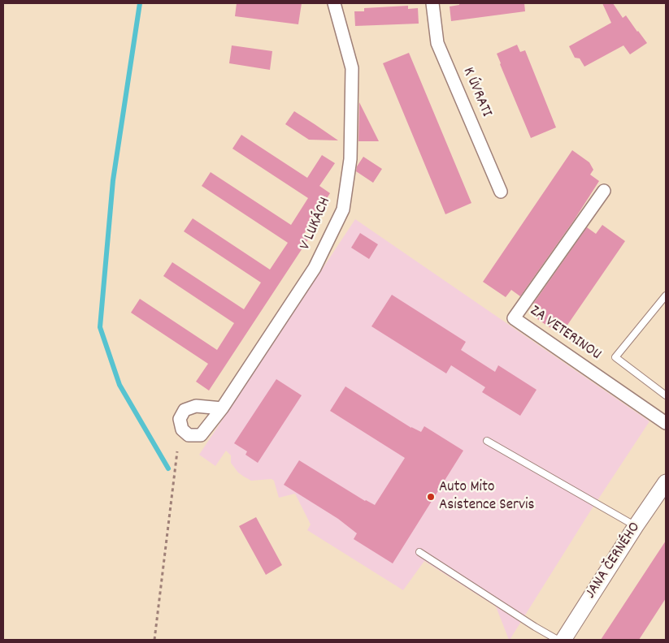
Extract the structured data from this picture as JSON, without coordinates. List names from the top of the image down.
{
  "streets": {
    "street": [
      "K ÚVRATI",
      "V LUKÁCH",
      "ZA VETERINOU",
      "JANA ČERNÉHO"
    ]
  },
  "places": ["Auto Mito Asistence Servis"]
}
